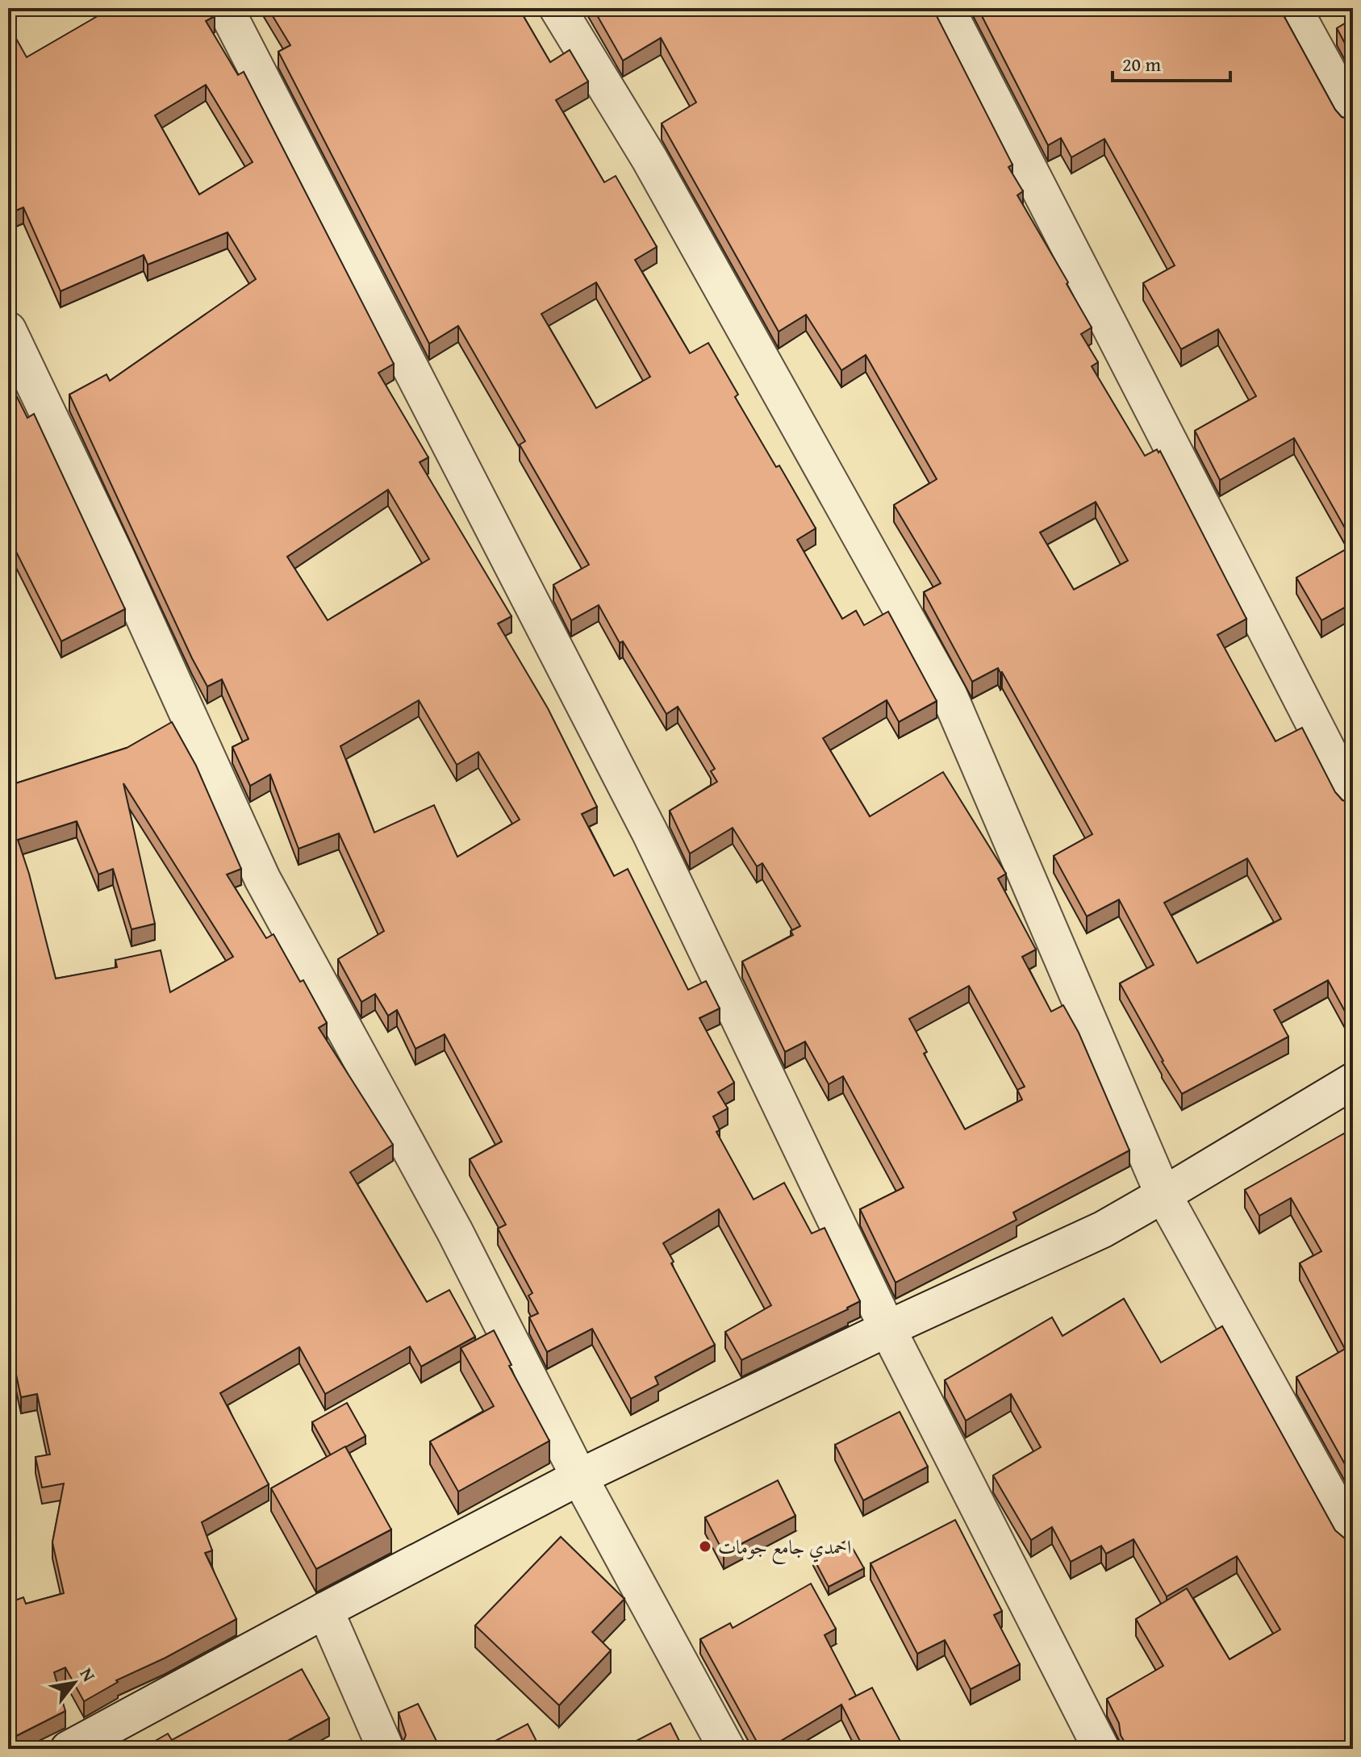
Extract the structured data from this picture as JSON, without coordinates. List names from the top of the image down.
{
  "places": ["احمدي جامع جومات"],
  "scale_bar": "20 m",
  "north": "top right"
}
